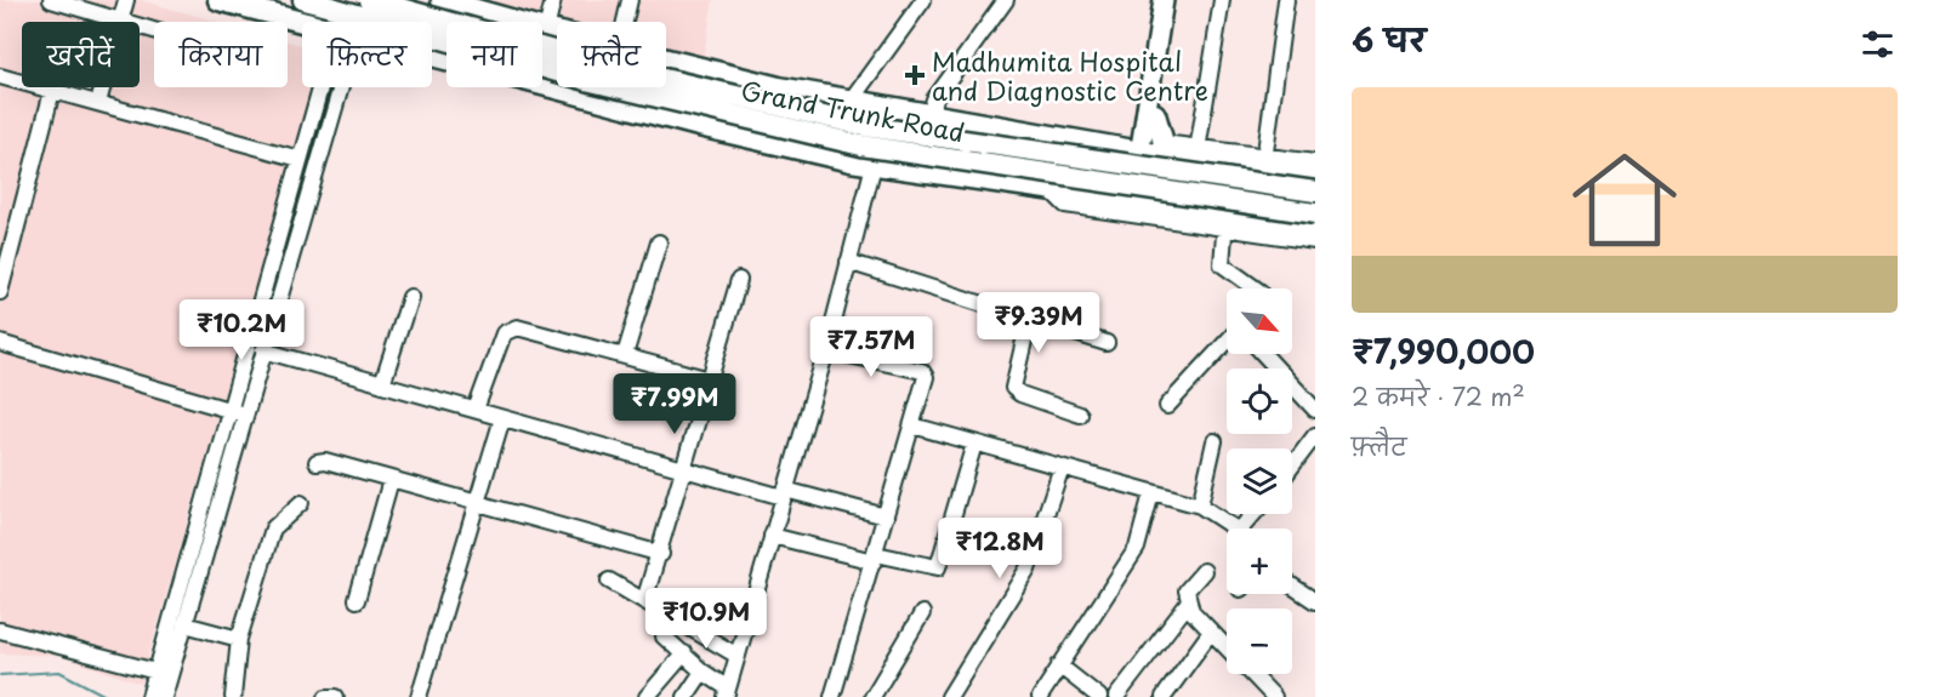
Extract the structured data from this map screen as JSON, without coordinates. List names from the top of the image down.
{
  "streets": {
    "highway": ["Grand Trunk Road"]
  },
  "places": {
    "health": ["Madhumita Hospital and Diagnostic Centre"]
  },
  "north": "bottom right",
  "page": {
    "heading": "6 घर",
    "chip": [
      "खरीदें",
      "किराया",
      "फ़िल्टर",
      "नया",
      "फ़्लैट"
    ],
    "list": [
      {
        "name": "₹7,990,000",
        "note": "2 कमरे · 72 m² · फ़्लैट"
      }
    ],
    "map_buttons": ["+", "−"],
    "price": [
      "₹9.39M",
      "₹10.2M",
      "₹7.57M",
      "₹7.99M",
      "₹12.8M",
      "₹10.9M"
    ]
  }
}
